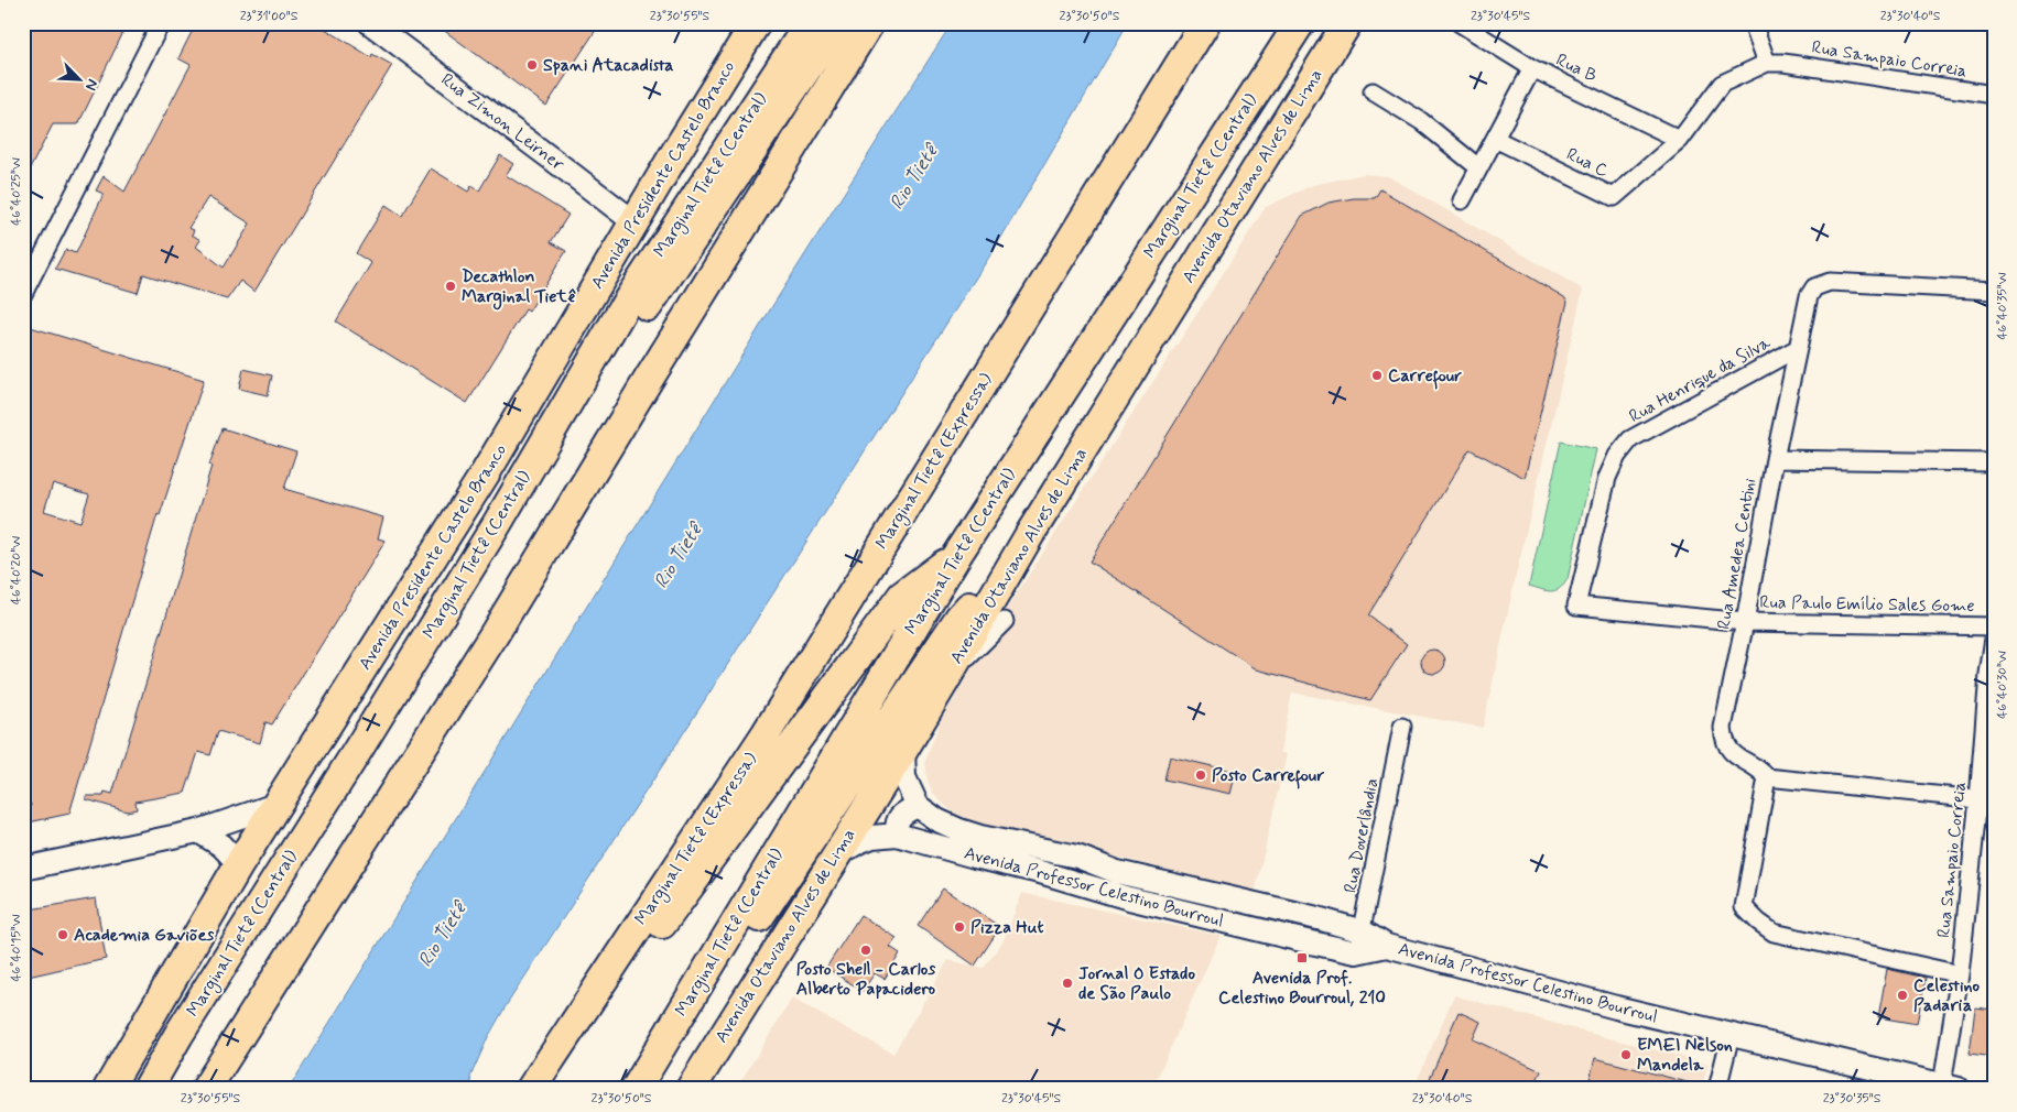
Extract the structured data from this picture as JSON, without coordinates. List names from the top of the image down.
{
  "streets": {
    "highway": [
      "Avenida Presidente Castelo Branco",
      "Marginal Tietê (Central)",
      "Avenida Otaviano Alves de Lima",
      "Marginal Tietê (Expressa)"
    ],
    "main road": ["Rua Zimon Leirner", "Avenida Professor Celestino Bourroul"],
    "street": [
      "Rua Sampaio Correia",
      "Rua B",
      "Rua C",
      "Rua Henrique da Silva",
      "Rua Amedea Centini",
      "Rua Paulo Emílio Sales Gome",
      "Rua Doverlândia"
    ]
  },
  "crossings": [
    ["Rua Sampaio Correia", "Rua B"],
    ["Rua Sampaio Correia", "Rua C"],
    ["Rua Sampaio Correia", "Avenida Professor Celestino Bourroul"],
    ["Rua B", "Rua C"],
    ["Rua Zimon Leirner", "Avenida Presidente Castelo Branco"],
    ["Avenida Otaviano Alves de Lima", "Avenida Professor Celestino Bourroul"],
    ["Rua Henrique da Silva", "Rua Amedea Centini"],
    ["Rua Henrique da Silva", "Rua Paulo Emílio Sales Gome"],
    ["Rua Amedea Centini", "Rua Paulo Emílio Sales Gome"],
    ["Rua Doverlândia", "Avenida Professor Celestino Bourroul"]
  ],
  "water": ["Rio Tietê"],
  "places": {
    "other": [
      "Spani Atacadista",
      "Decathlon Marginal Tietê",
      "Carrefour",
      "Posto Carrefour",
      "Pizza Hut",
      "Academia Gaviões",
      "Posto Shell - Carlos Alberto Papacidero",
      "Jornal O Estado de São Paulo",
      "Celestino Padaria",
      "EMEI Nelson Mandela"
    ],
    "transit": ["Avenida Prof. Celestino Bourroul, 210"]
  },
  "north": "bottom right",
  "coordinates": [
    "23°31'00\"S",
    "23°30'55\"S",
    "23°30'50\"S",
    "23°30'45\"S",
    "23°30'40\"S",
    "46°40'25\"W",
    "46°40'35\"W",
    "46°40'20\"W",
    "46°40'30\"W",
    "46°40'15\"W",
    "23°30'35\"S"
  ]
}
